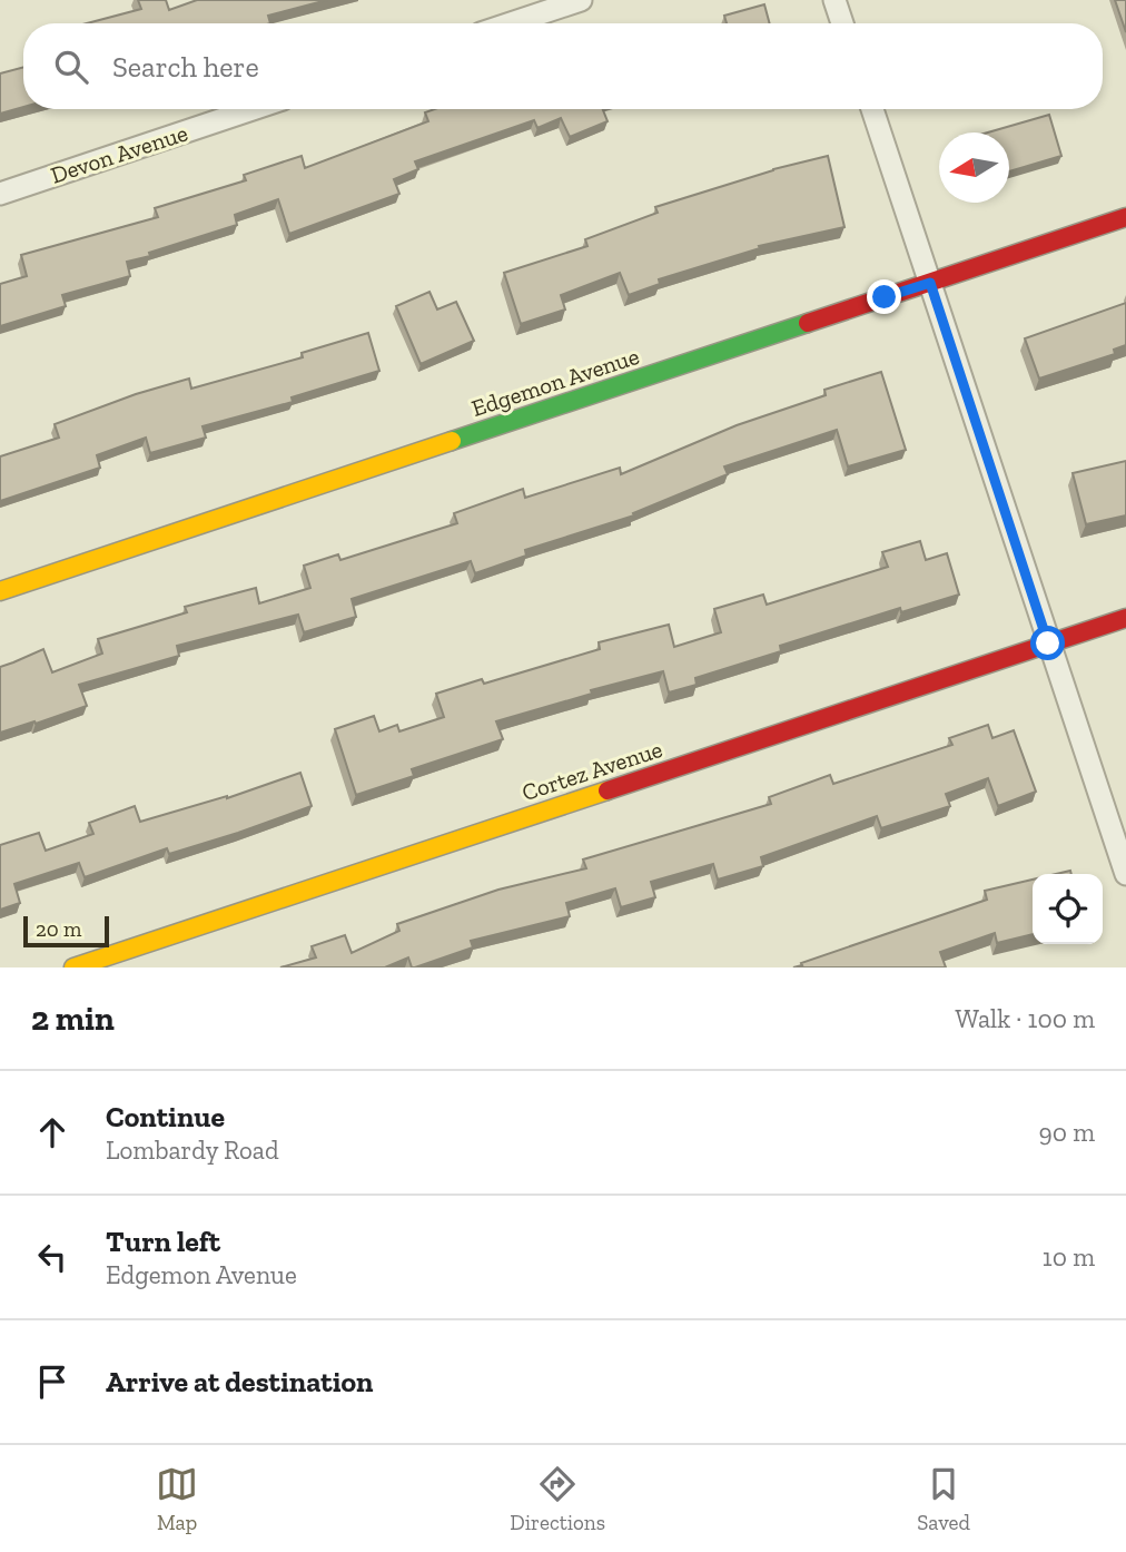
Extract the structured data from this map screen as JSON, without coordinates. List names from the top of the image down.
{
  "streets": {
    "street": ["Devon Avenue", "Edgemon Avenue", "Cortez Avenue"]
  },
  "scale_bar": "20 m",
  "north": "left",
  "page": {
    "search": "Search here",
    "scale": "20 m",
    "heading": ["2 min", "Walk · 100 m"],
    "list": [
      ["Continue", "Lombardy Road", "90 m"],
      ["Turn left", "Edgemon Avenue", "10 m"],
      "Arrive at destination"
    ],
    "nav": ["Map", "Directions", "Saved"]
  }
}
